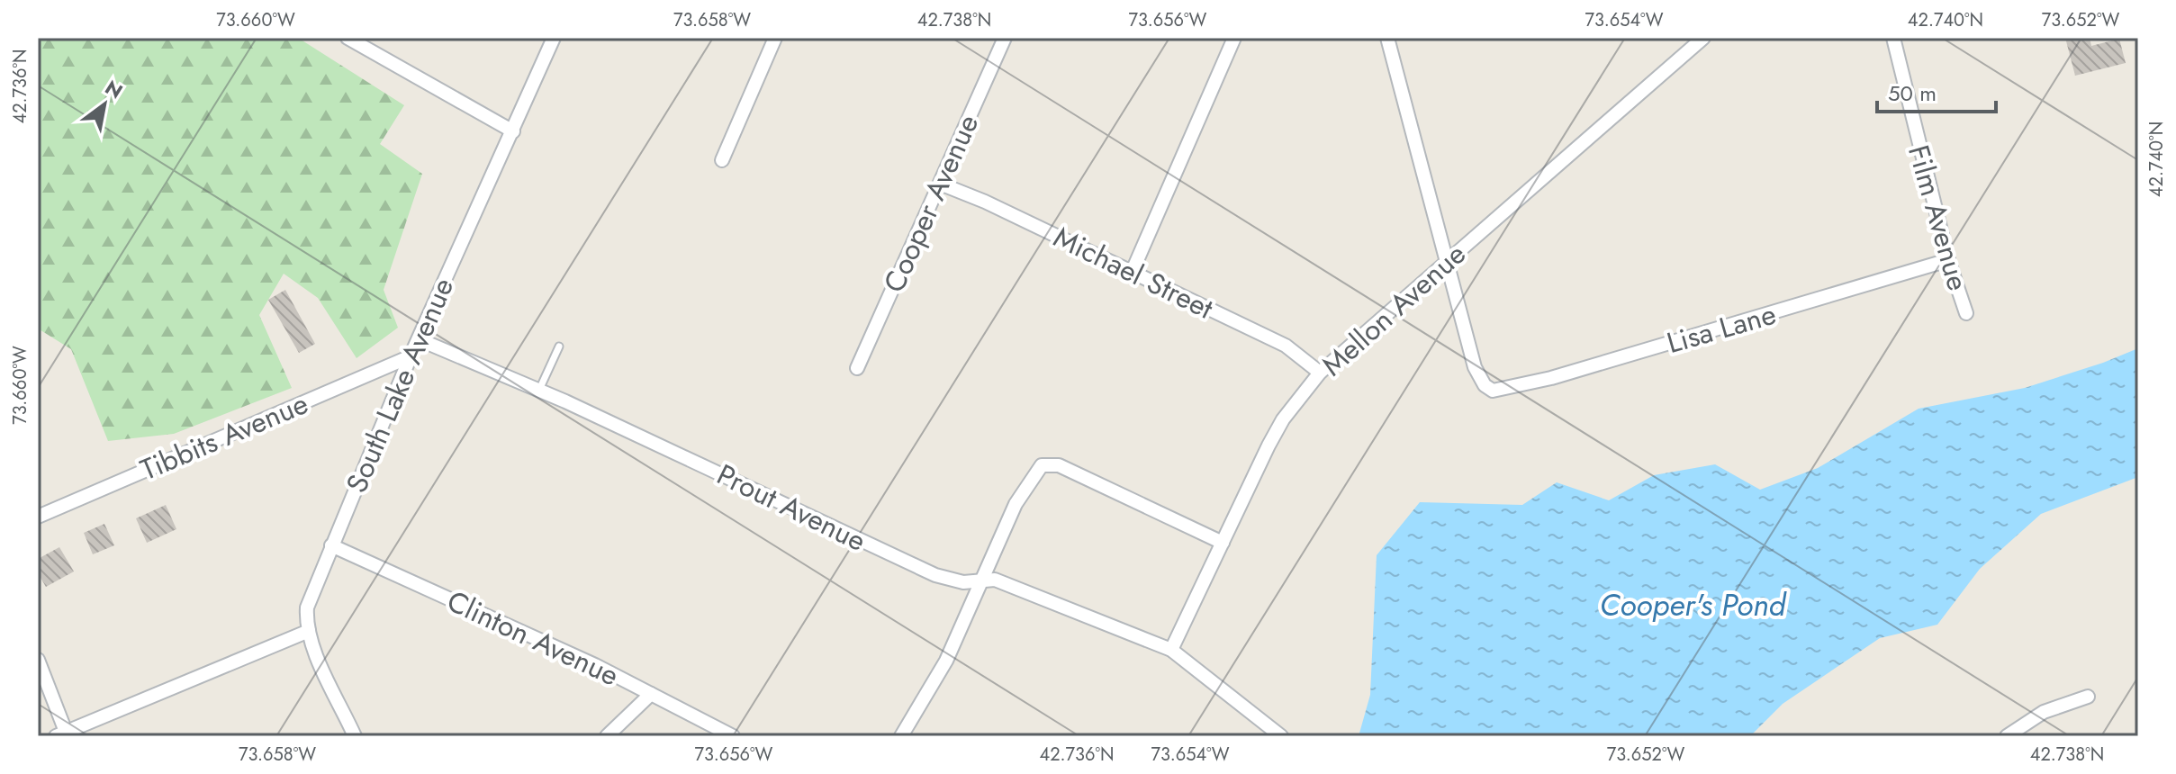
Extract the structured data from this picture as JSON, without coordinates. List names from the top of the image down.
{
  "streets": {
    "street": [
      "Cooper Avenue",
      "Film Avenue",
      "Michael Street",
      "Mellon Avenue",
      "Lisa Lane",
      "South Lake Avenue",
      "Tibbits Avenue",
      "Prout Avenue",
      "Clinton Avenue"
    ]
  },
  "crossings": [
    ["Cooper Avenue", "Michael Street"],
    ["Film Avenue", "Lisa Lane"],
    ["Michael Street", "Mellon Avenue"],
    ["Mellon Avenue", "Lisa Lane"],
    ["Mellon Avenue", "Prout Avenue"],
    ["South Lake Avenue", "Tibbits Avenue"],
    ["South Lake Avenue", "Prout Avenue"],
    ["South Lake Avenue", "Clinton Avenue"]
  ],
  "water": ["Cooper's Pond"],
  "scale_bar": "50 m",
  "north": "top right",
  "coordinates": [
    "73.660°W",
    "73.658°W",
    "42.738°N",
    "73.656°W",
    "73.654°W",
    "42.740°N",
    "73.652°W",
    "42.736°N"
  ]
}
